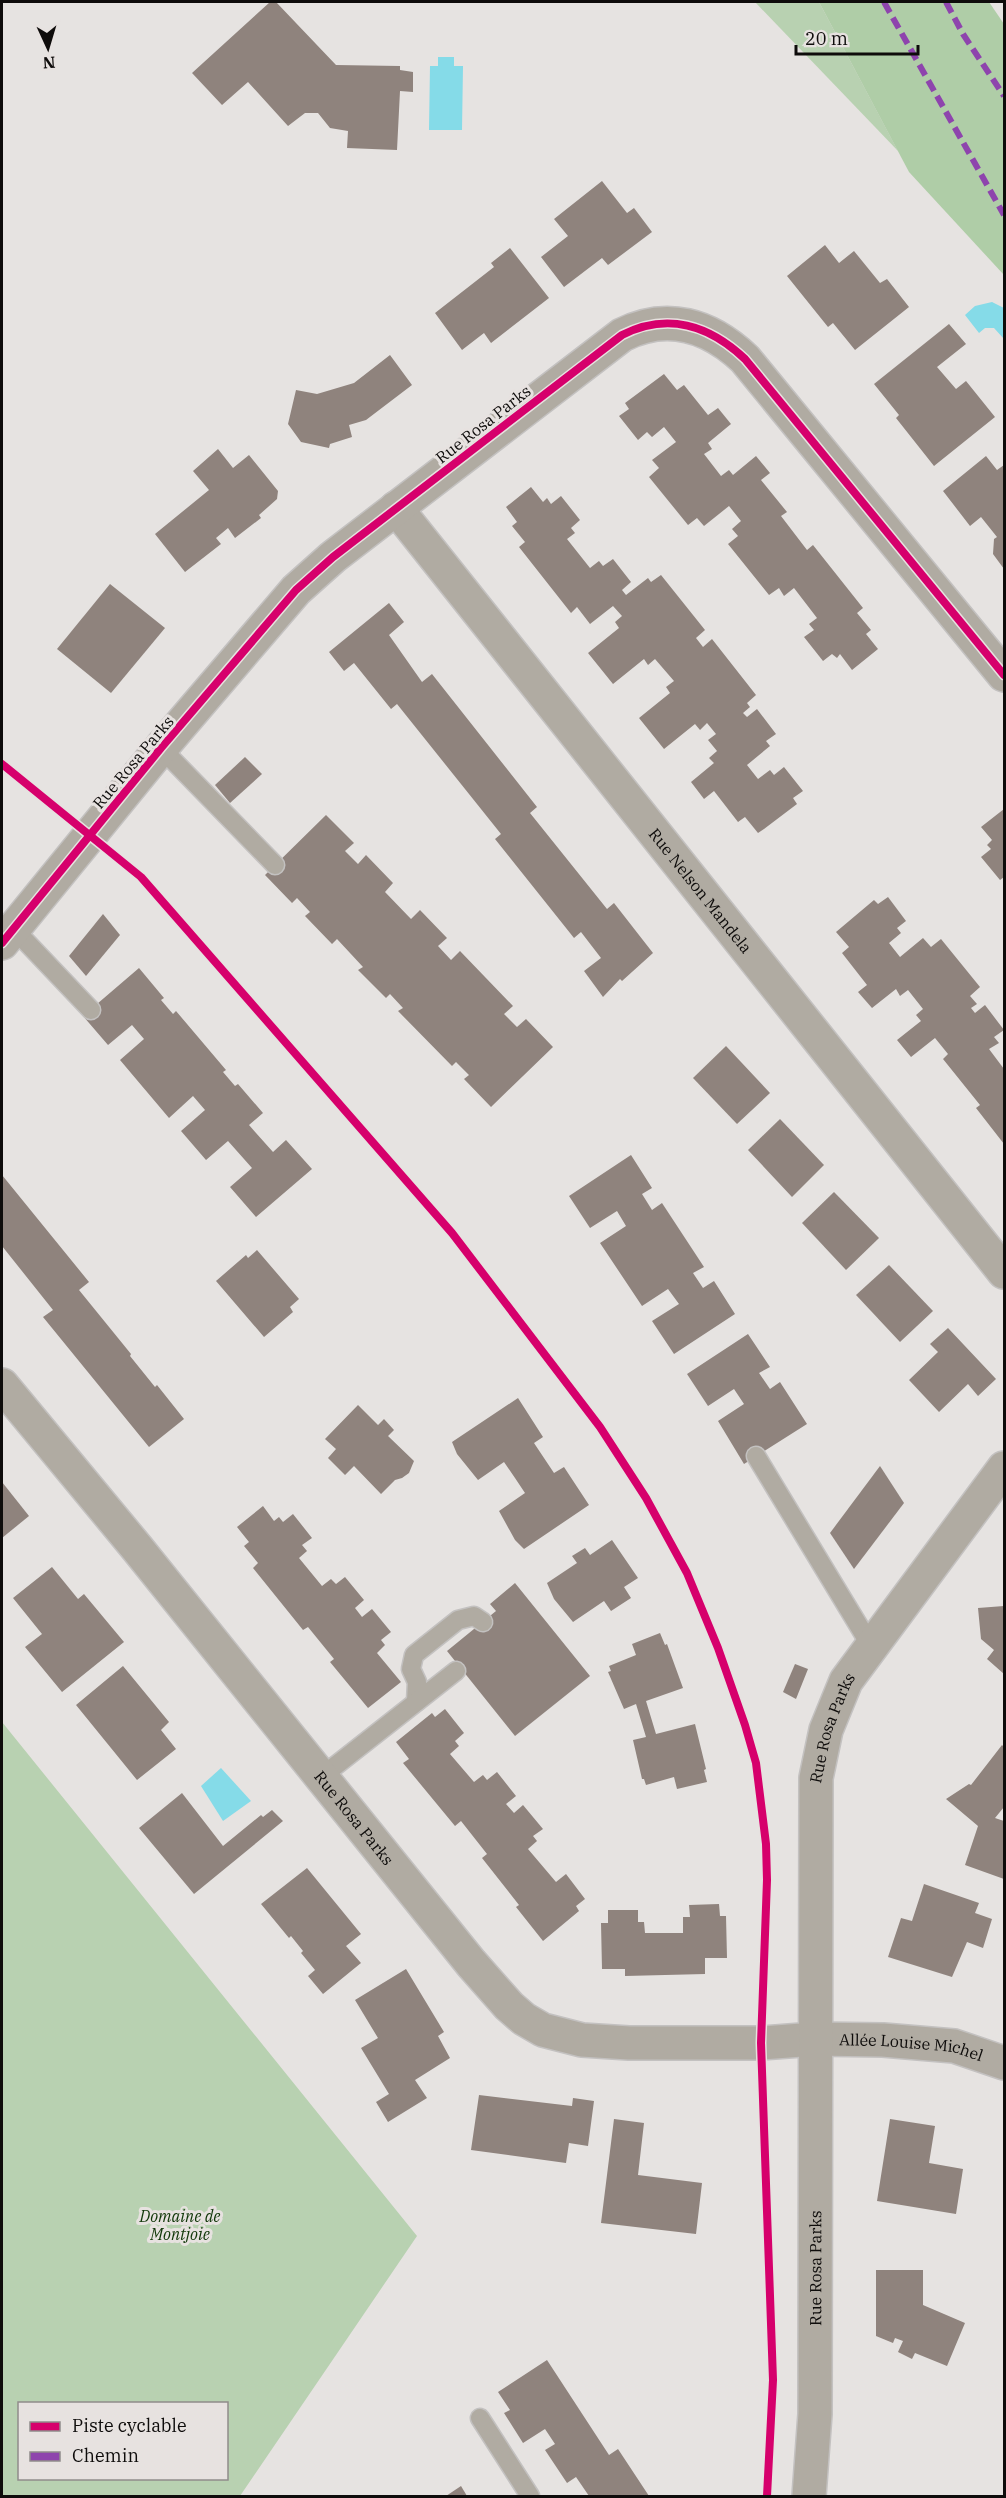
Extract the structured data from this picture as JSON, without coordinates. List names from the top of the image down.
{
  "streets": {
    "street": ["Rue Rosa Parks", "Rue Nelson Mandela", "Allée Louise Michel"]
  },
  "crossings": [
    ["Rue Rosa Parks", "Rue Nelson Mandela"],
    ["Rue Rosa Parks", "Allée Louise Michel"]
  ],
  "parks": ["Domaine de Montjoie"],
  "legend": ["Piste cyclable", "Chemin"],
  "scale_bar": "20 m",
  "north": "bottom"
}
